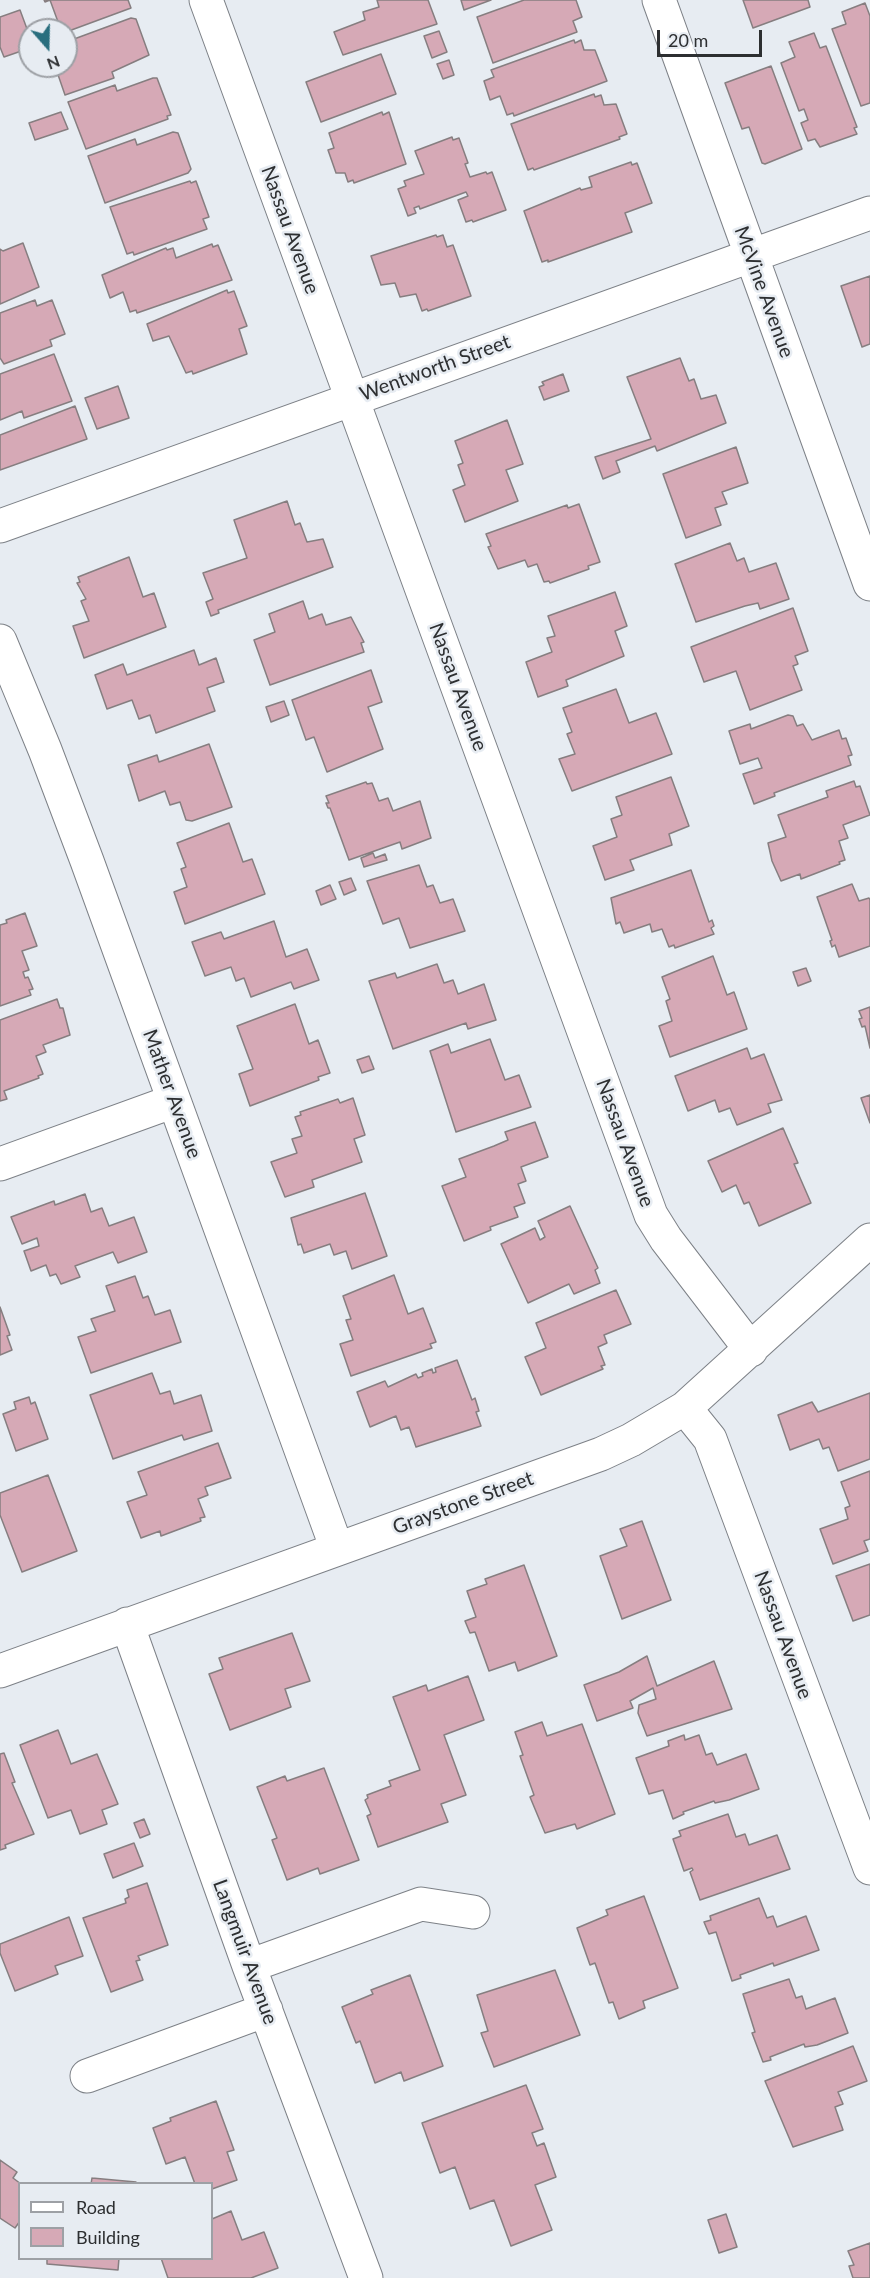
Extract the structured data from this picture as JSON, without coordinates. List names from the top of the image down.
{
  "streets": {
    "street": [
      "Nassau Avenue",
      "McVine Avenue",
      "Wentworth Street",
      "Mather Avenue",
      "Graystone Street",
      "Langmuir Avenue"
    ]
  },
  "crossings": [
    ["Nassau Avenue", "Wentworth Street"],
    ["Nassau Avenue", "Graystone Street"],
    ["McVine Avenue", "Wentworth Street"],
    ["Mather Avenue", "Graystone Street"],
    ["Graystone Street", "Langmuir Avenue"]
  ],
  "legend": ["Road", "Building"],
  "scale_bar": "20 m",
  "north": "bottom"
}
